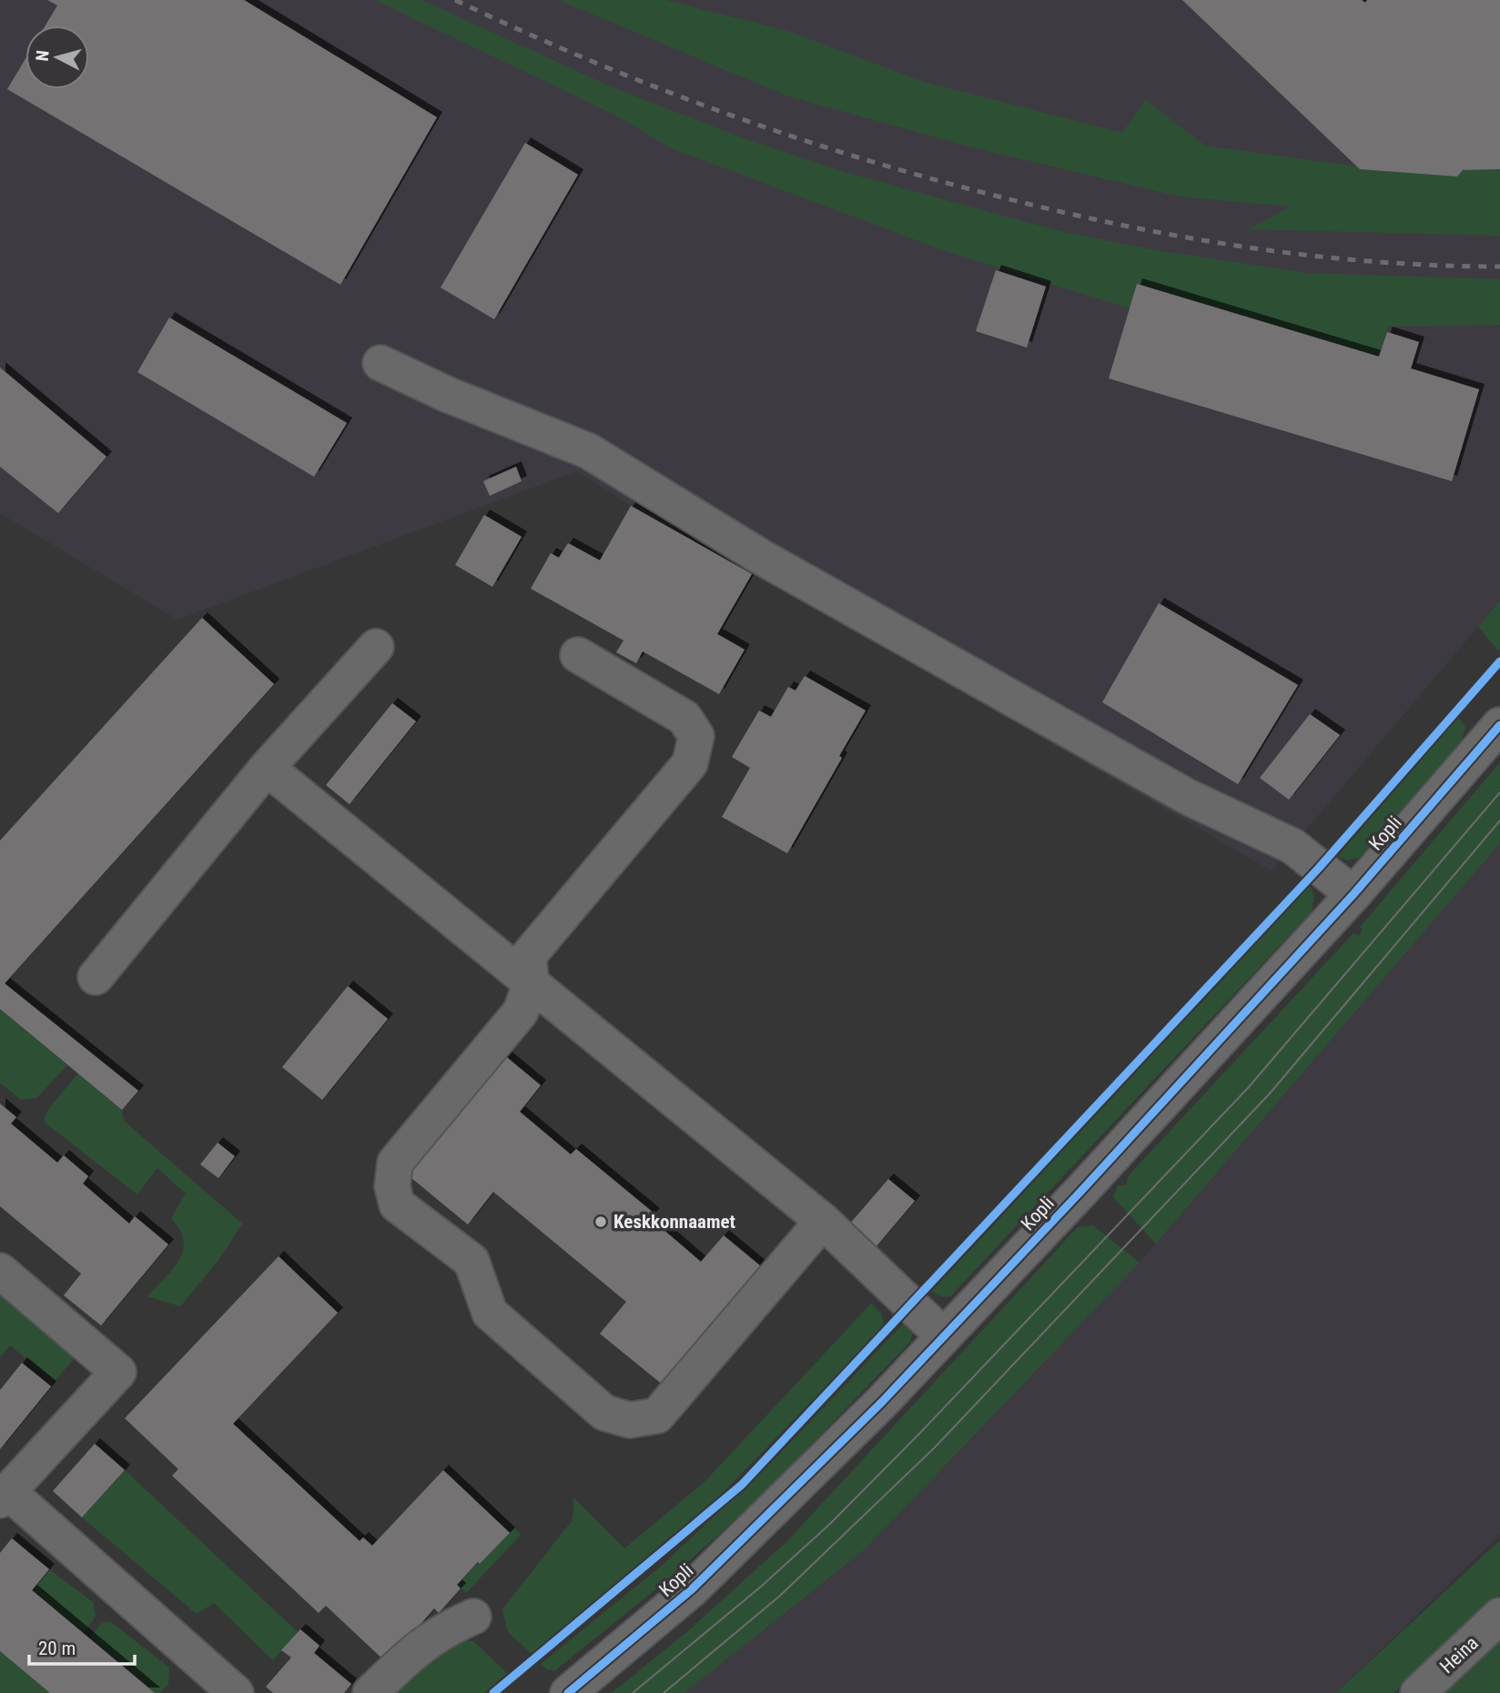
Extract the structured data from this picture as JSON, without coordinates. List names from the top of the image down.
{
  "streets": {
    "street": ["Kopli", "Heina"]
  },
  "places": ["Keskkonnaamet"],
  "scale_bar": "20 m",
  "north": "left"
}
